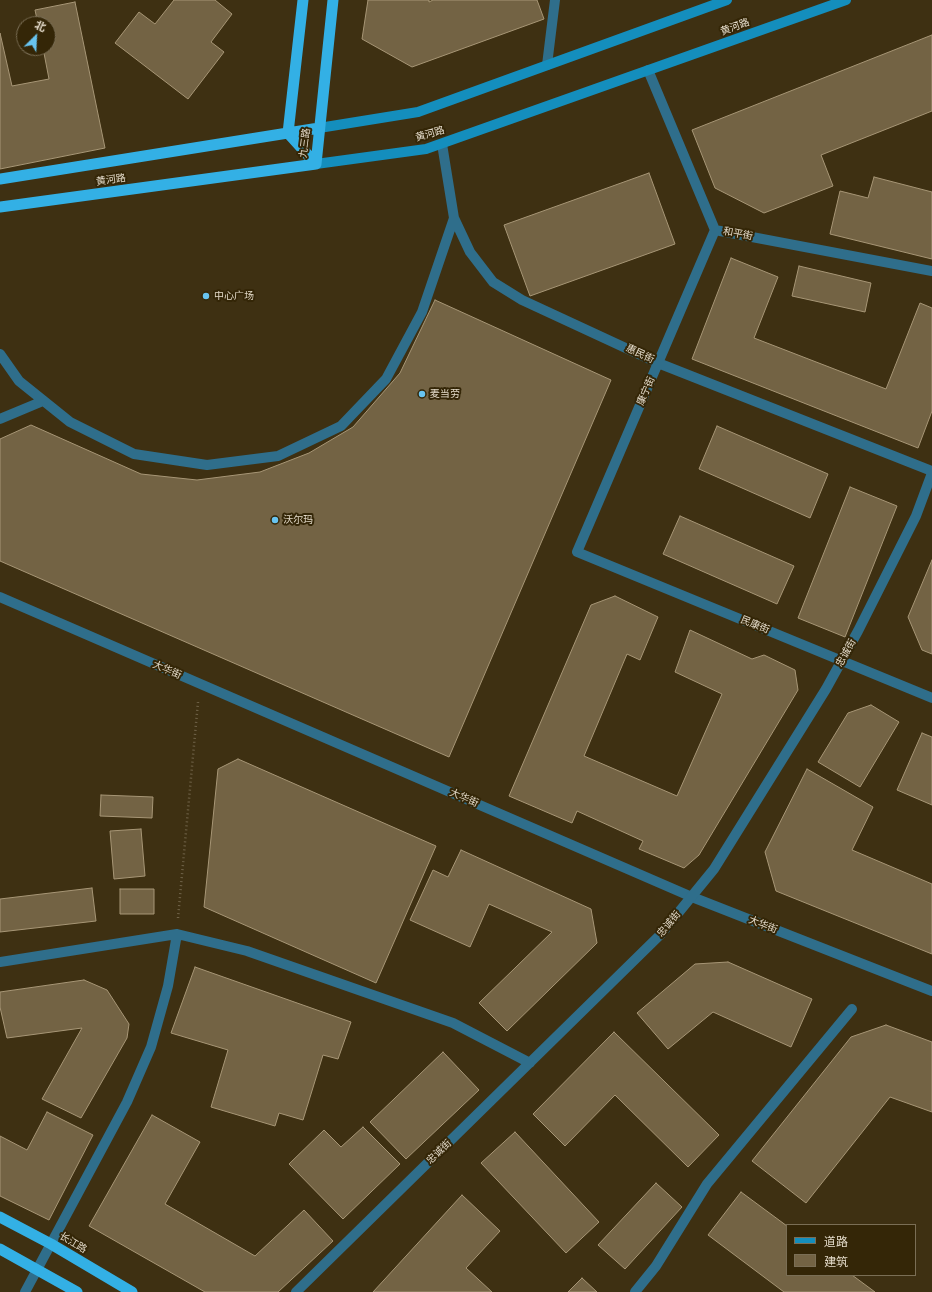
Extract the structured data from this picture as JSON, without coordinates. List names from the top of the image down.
{
  "streets": {
    "highway": ["黄河路", "九三路", "长江路"],
    "street": [
      "和平街",
      "惠民街",
      "康宁街",
      "民康街",
      "忠诚街",
      "大华街"
    ]
  },
  "crossings": [
    ["黄河路", "九三路"],
    ["黄河路", "和平街"],
    ["黄河路", "惠民街"],
    ["和平街", "康宁街"],
    ["惠民街", "康宁街"],
    ["惠民街", "忠诚街"],
    ["康宁街", "民康街"],
    ["民康街", "忠诚街"],
    ["忠诚街", "大华街"]
  ],
  "places": ["中心广场", "麦当劳", "沃尔玛"],
  "legend": ["道路", "建筑"],
  "north": "top right"
}
